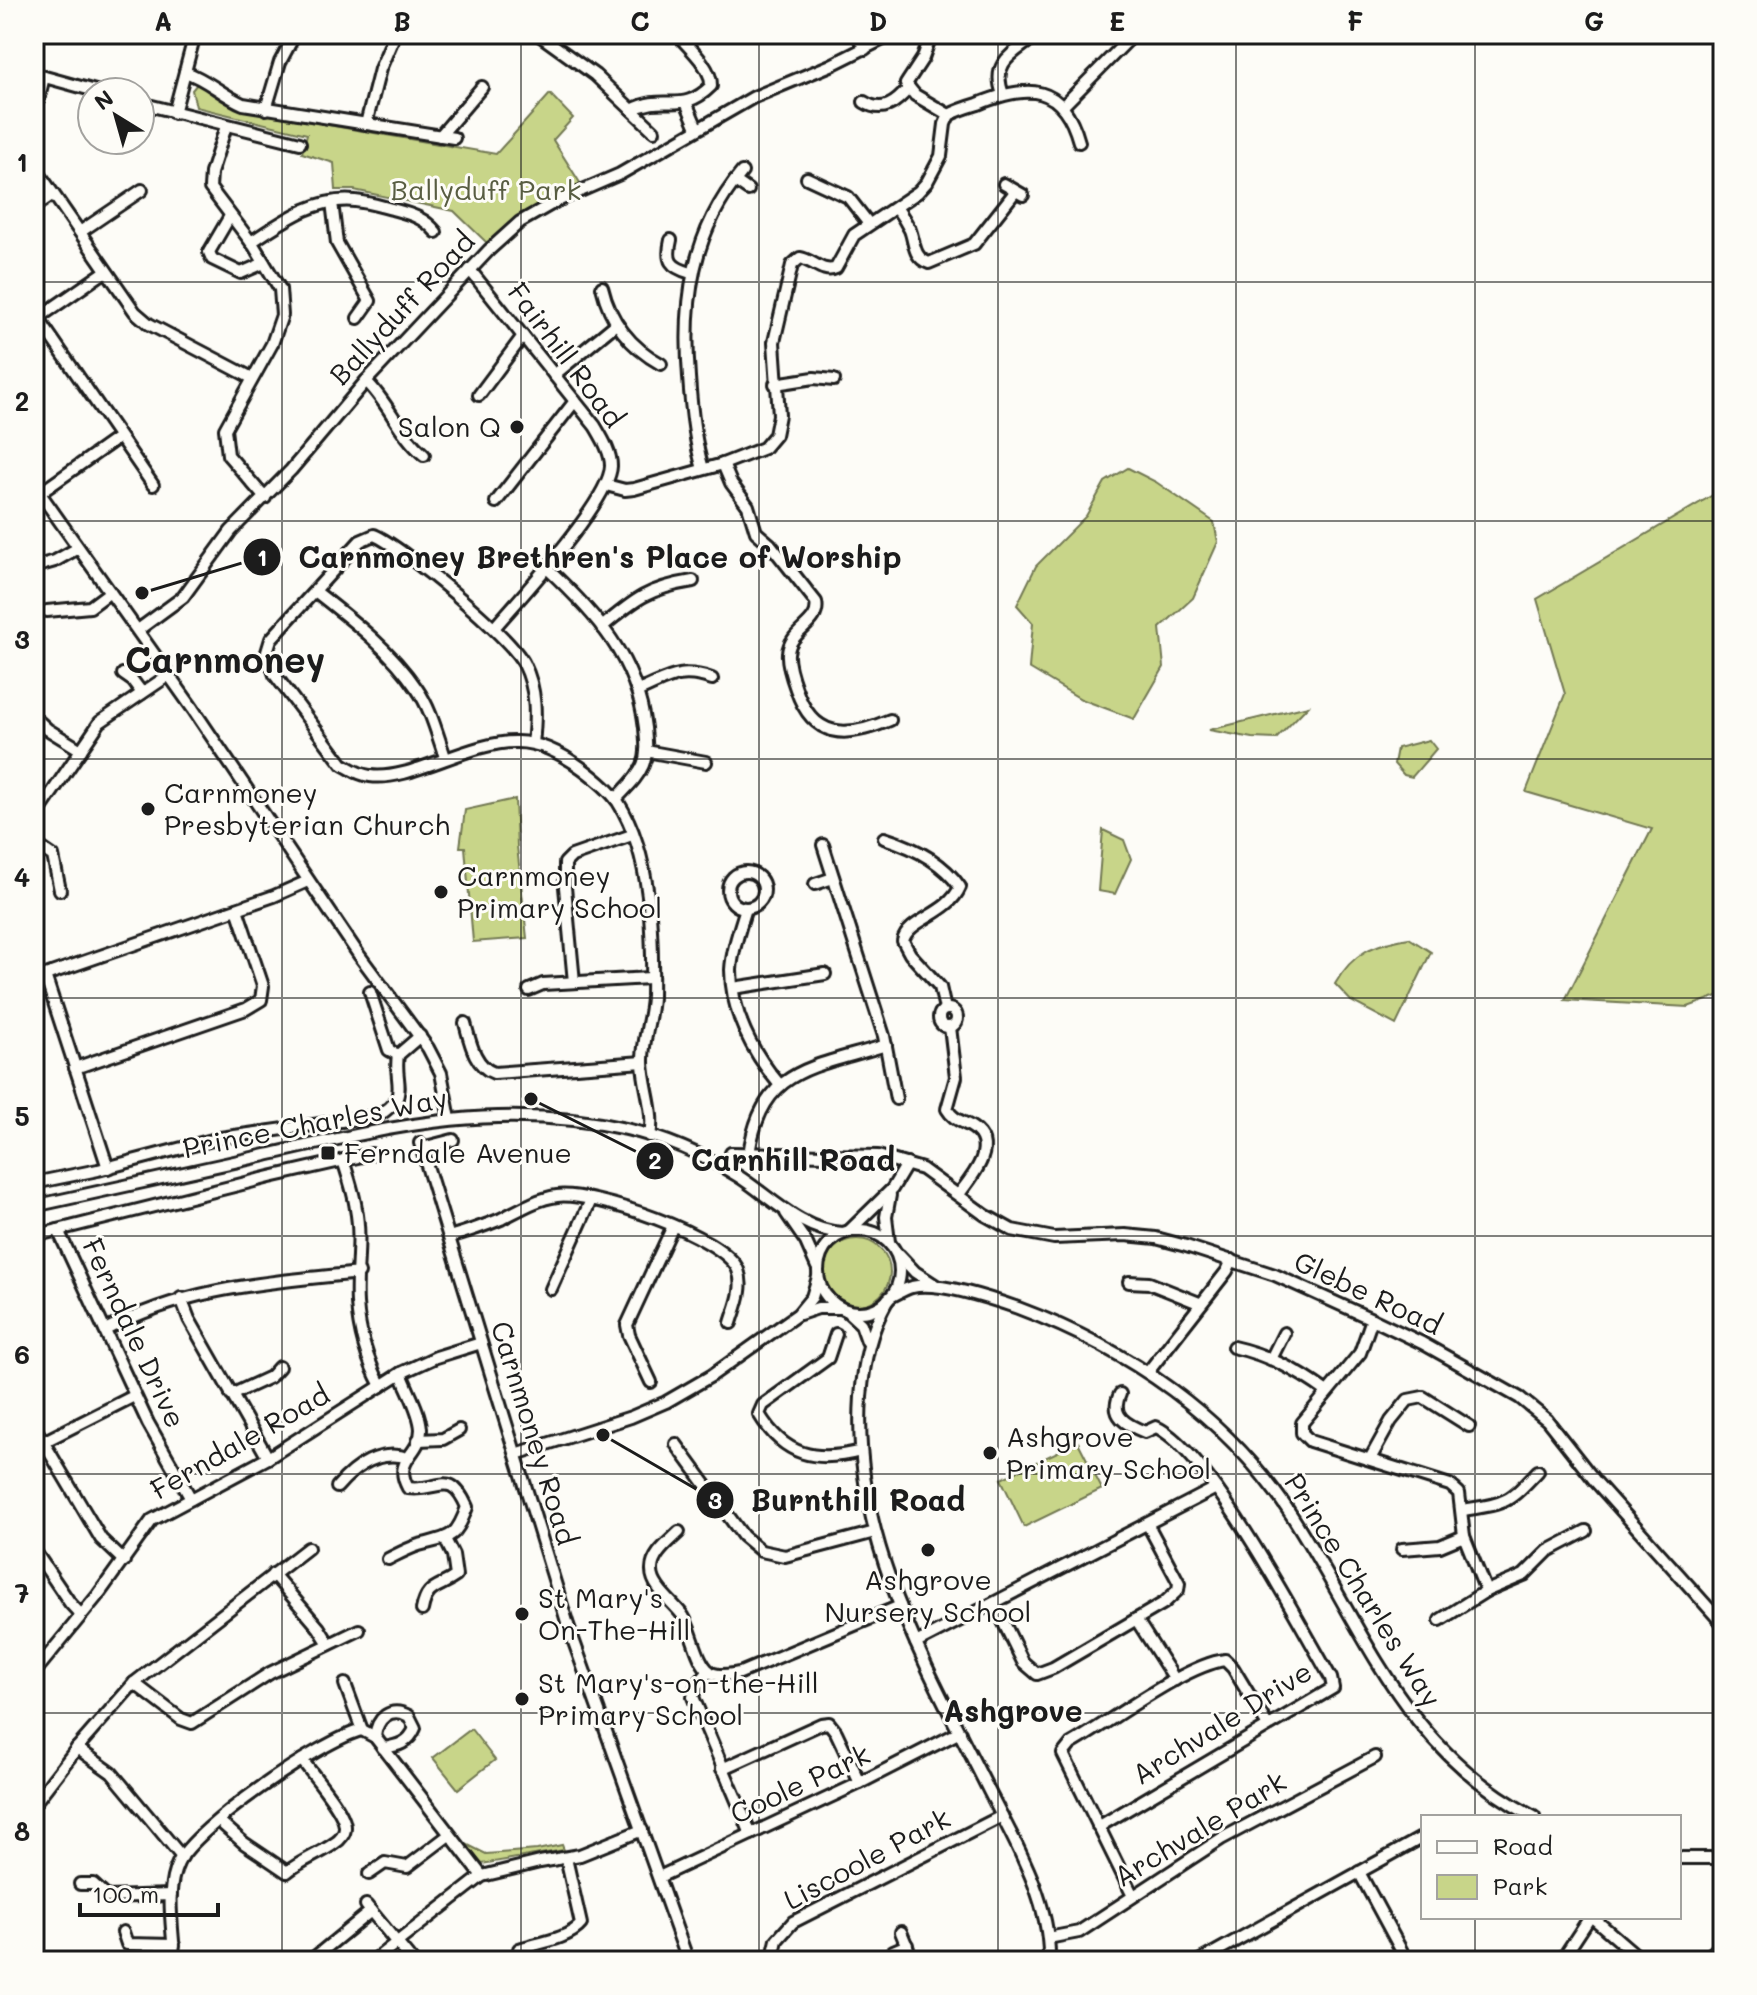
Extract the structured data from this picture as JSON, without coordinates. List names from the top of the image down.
{
  "streets": {
    "street": [
      "Ballyduff Road",
      "Fairhill Road",
      "Prince Charles Way",
      "Glebe Road",
      "Ferndale Drive",
      "Carnmoney Road",
      "Ferndale Road",
      "Archvale Drive",
      "Coole Park",
      "Archvale Park",
      "Liscoole Park"
    ]
  },
  "crossings": [
    ["Ballyduff Road", "Fairhill Road"],
    ["Ferndale Drive", "Ferndale Road"],
    ["Carnmoney Road", "Ferndale Road"],
    ["Carnmoney Road", "Coole Park"]
  ],
  "districts": ["Carnmoney", "Ashgrove"],
  "parks": ["Ballyduff Park"],
  "places": {
    "other": [
      "Salon Q",
      "Carnmoney Brethren's Place of Worship",
      "Carnmoney Presbyterian Church",
      "Carnmoney Primary School",
      "Carnhill Road",
      "Burnthill Road",
      "Ashgrove Primary School",
      "Ashgrove Nursery School",
      "St Mary's On-The-Hill",
      "St Mary's-on-the-Hill Primary School"
    ],
    "transit": ["Ferndale Avenue"]
  },
  "legend": ["Road", "Park"],
  "scale_bar": "100 m",
  "north": "top left",
  "grid": {
    "columns": [
      "A",
      "B",
      "C",
      "D",
      "E",
      "F",
      "G"
    ],
    "rows": [
      "1",
      "2",
      "3",
      "4",
      "5",
      "6",
      "7",
      "8"
    ]
  }
}
